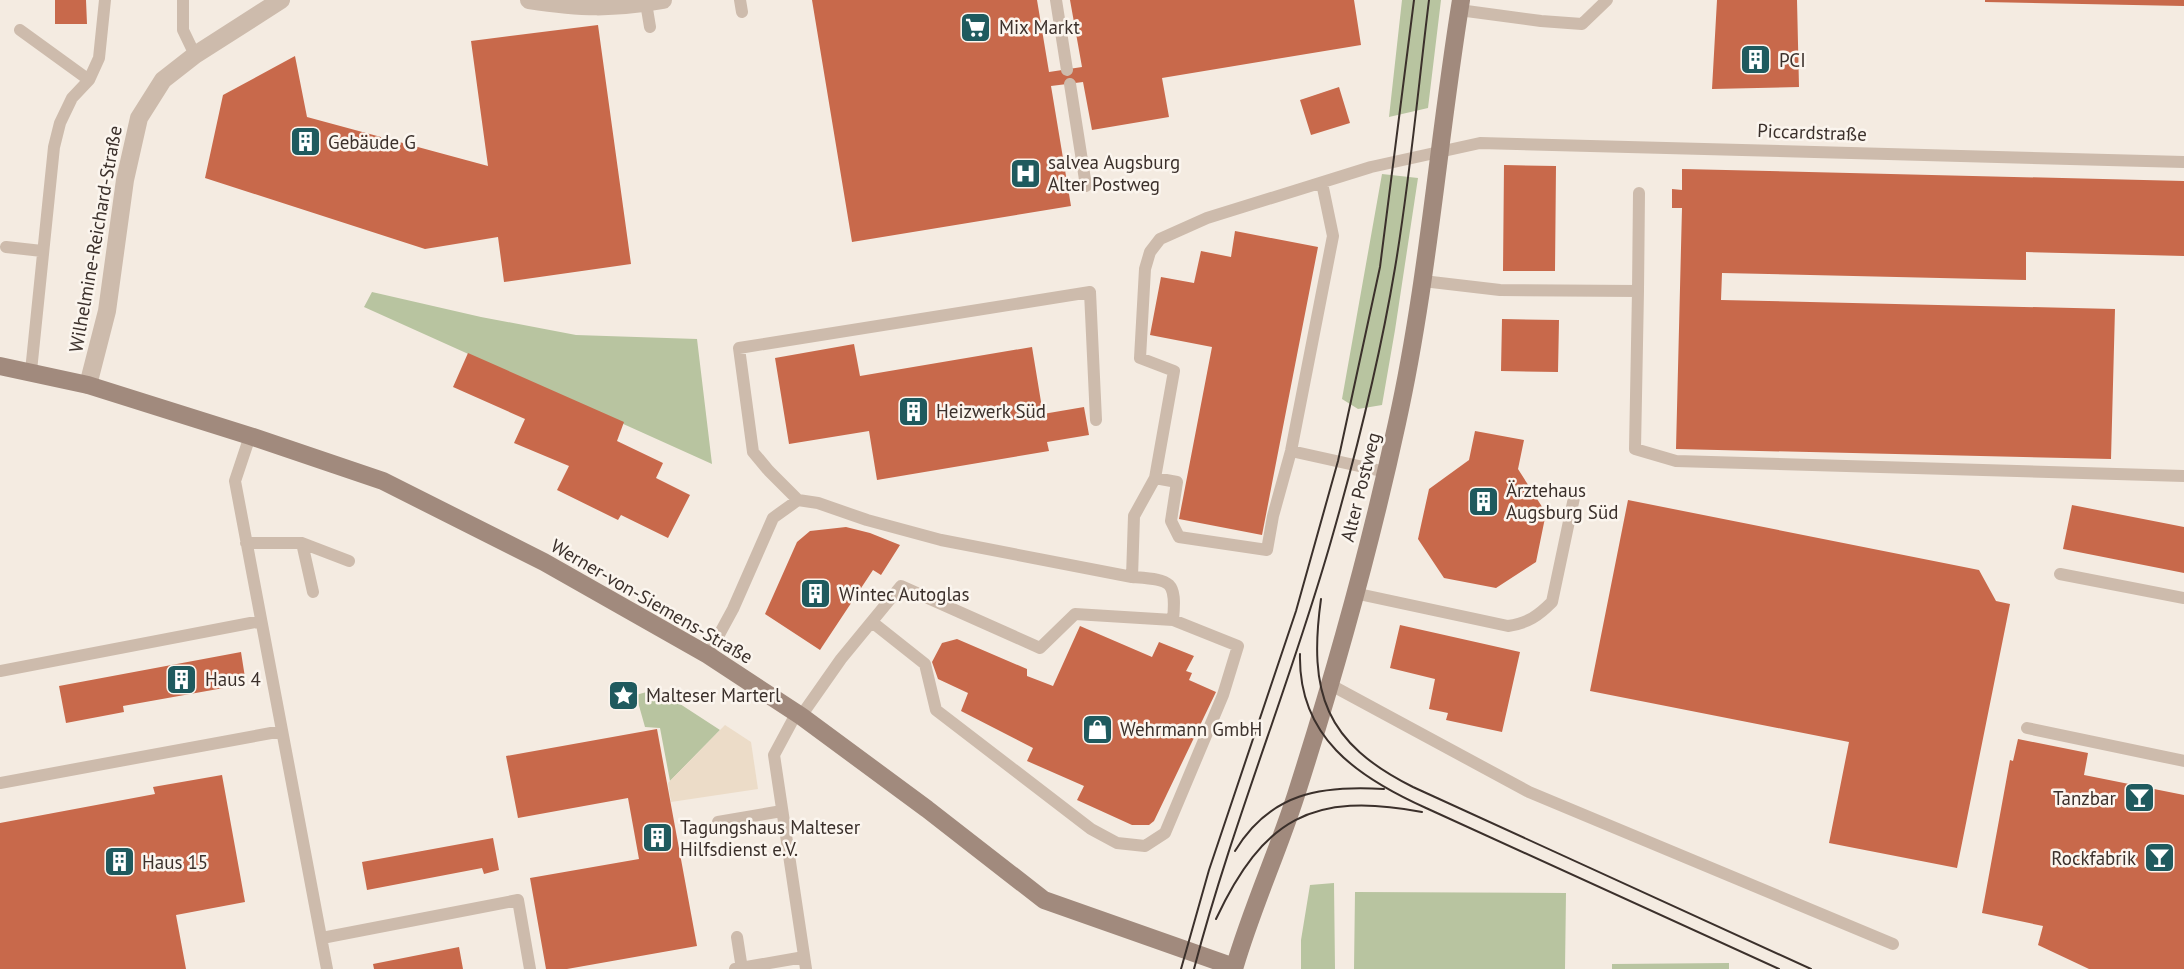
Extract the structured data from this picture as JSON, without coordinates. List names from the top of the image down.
{
  "streets": {
    "street": ["Wilhelmine-Reichard-Straße", "Alter Postweg", "Werner-von-Siemens-Straße"],
    "lane": ["Piccardstraße"]
  },
  "crossings": [
    ["Piccardstraße", "Alter Postweg"],
    ["Wilhelmine-Reichard-Straße", "Werner-von-Siemens-Straße"],
    ["Alter Postweg", "Werner-von-Siemens-Straße"]
  ],
  "places": {
    "supermarket": ["Mix Markt"],
    "building": [
      "PCI",
      "Gebäude G",
      "Heizwerk Süd",
      "Ärztehaus Augsburg Süd",
      "Wintec Autoglas",
      "Haus 4",
      "Tagungshaus Malteser Hilfsdienst e.V.",
      "Haus 15"
    ],
    "hospital": ["salvea Augsburg Alter Postweg"],
    "place": ["Malteser Marterl"],
    "shop": ["Wehrmann GmbH"],
    "bar": ["Tanzbar", "Rockfabrik"]
  }
}
